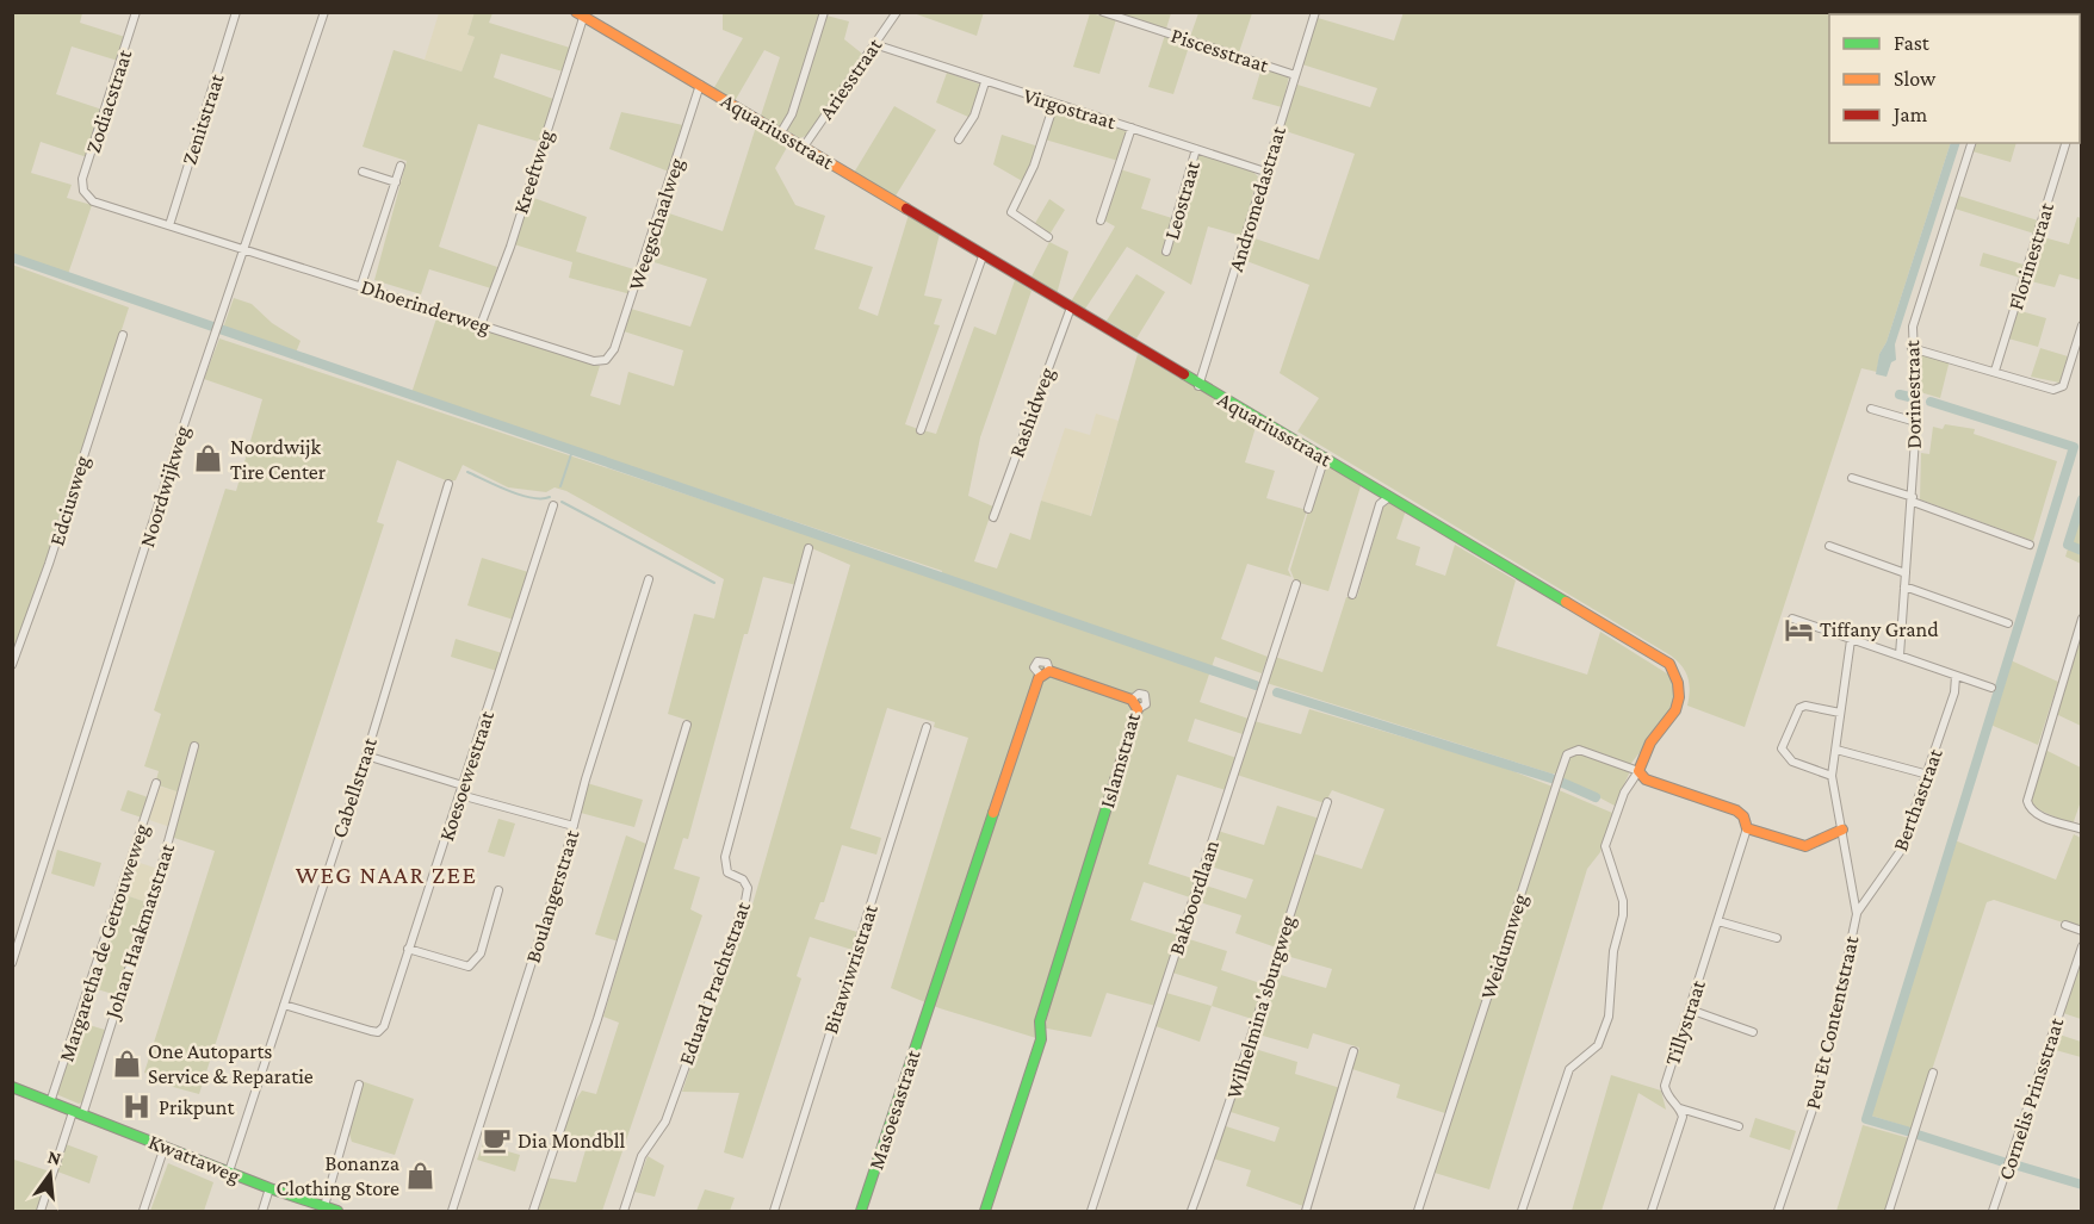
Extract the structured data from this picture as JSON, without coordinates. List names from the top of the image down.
{
  "streets": {
    "street": [
      "Piscesstraat",
      "Ariesstraat",
      "Zodiacstraat",
      "Virgostraat",
      "Zenitstraat",
      "Aquariusstraat",
      "Kreeftweg",
      "Andromedastraat",
      "Leostraat",
      "Weegschaalweg",
      "Florinestraat",
      "Dhoerinderweg",
      "Dorinestraat",
      "Rashidweg",
      "Noordwijkweg",
      "Edciusweg",
      "Islamstraat",
      "Koesoewestraat",
      "Cabellstraat",
      "Berthastraat",
      "Boulangerstraat",
      "Bakboordlaan",
      "Johan Haakmatstraat",
      "Margaretha de Getrouweweg",
      "Weidumweg",
      "Bitawiwristraat",
      "Eduard Prachtstraat",
      "Wilhelmina'sburgweg",
      "Tillystraat",
      "Peu Et Contentstraat",
      "Cornelis Prinsstraat",
      "Masoesastraat",
      "Kwattaweg"
    ]
  },
  "crossings": [
    ["Piscesstraat", "Andromedastraat"],
    ["Ariesstraat", "Virgostraat"],
    ["Ariesstraat", "Aquariusstraat"],
    ["Zodiacstraat", "Dhoerinderweg"],
    ["Virgostraat", "Andromedastraat"],
    ["Virgostraat", "Leostraat"],
    ["Zenitstraat", "Dhoerinderweg"],
    ["Aquariusstraat", "Kreeftweg"],
    ["Aquariusstraat", "Andromedastraat"],
    ["Aquariusstraat", "Weegschaalweg"],
    ["Aquariusstraat", "Rashidweg"],
    ["Aquariusstraat", "Weidumweg"],
    ["Kreeftweg", "Dhoerinderweg"],
    ["Weegschaalweg", "Dhoerinderweg"],
    ["Dhoerinderweg", "Noordwijkweg"],
    ["Islamstraat", "Masoesastraat"],
    ["Koesoewestraat", "Cabellstraat"],
    ["Cabellstraat", "Kwattaweg"],
    ["Berthastraat", "Peu Et Contentstraat"],
    ["Johan Haakmatstraat", "Kwattaweg"],
    ["Margaretha de Getrouweweg", "Kwattaweg"]
  ],
  "districts": ["WEG NAAR ZEE"],
  "places": {
    "shop": ["Noordwijk Tire Center", "One Autoparts Service & Reparatie", "Bonanza Clothing Store"],
    "hotel": ["Tiffany Grand"],
    "hospital": ["Prikpunt"],
    "cafe": ["Dia Mondbll"]
  },
  "legend": ["Fast", "Slow", "Jam"],
  "north": "top"
}
